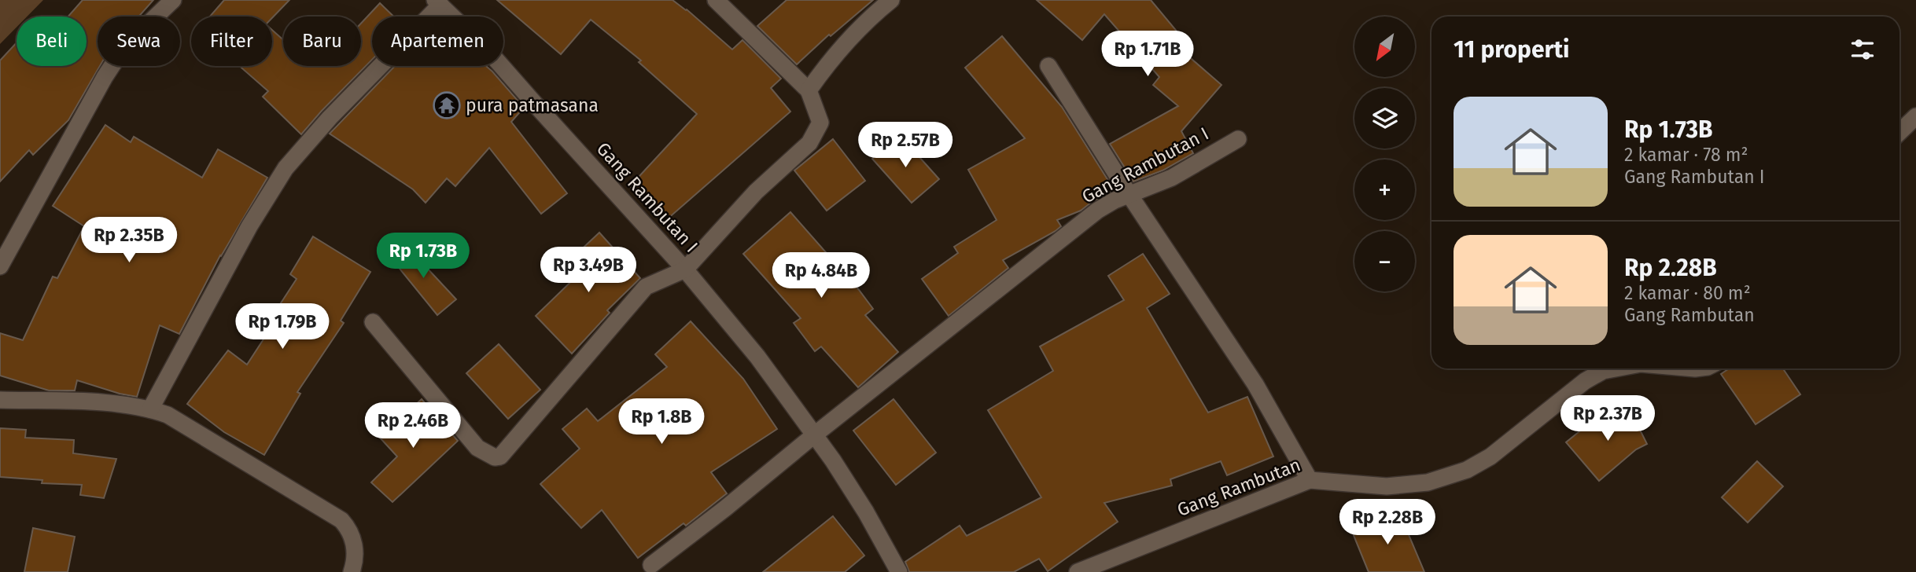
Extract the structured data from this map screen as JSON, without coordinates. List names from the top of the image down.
{
  "streets": {
    "street": ["Gang Rambutan I", "Gang Rambutan"]
  },
  "places": {
    "temple": ["pura patmasana"]
  },
  "north": "bottom left",
  "page": {
    "map_buttons": ["+", "−"],
    "chip": [
      "Beli",
      "Sewa",
      "Filter",
      "Baru",
      "Apartemen"
    ],
    "heading": "11 properti",
    "price": [
      "Rp 1.71B",
      "Rp 2.57B",
      "Rp 2.35B",
      "Rp 1.73B",
      "Rp 3.49B",
      "Rp 4.84B",
      "Rp 1.79B",
      "Rp 2.37B",
      "Rp 1.8B",
      "Rp 2.46B",
      "Rp 2.28B"
    ],
    "list": [
      {
        "name": "Rp 1.73B",
        "note": "2 kamar · 78 m² · Gang Rambutan I"
      },
      {
        "name": "Rp 2.28B",
        "note": "2 kamar · 80 m² · Gang Rambutan"
      }
    ]
  }
}
